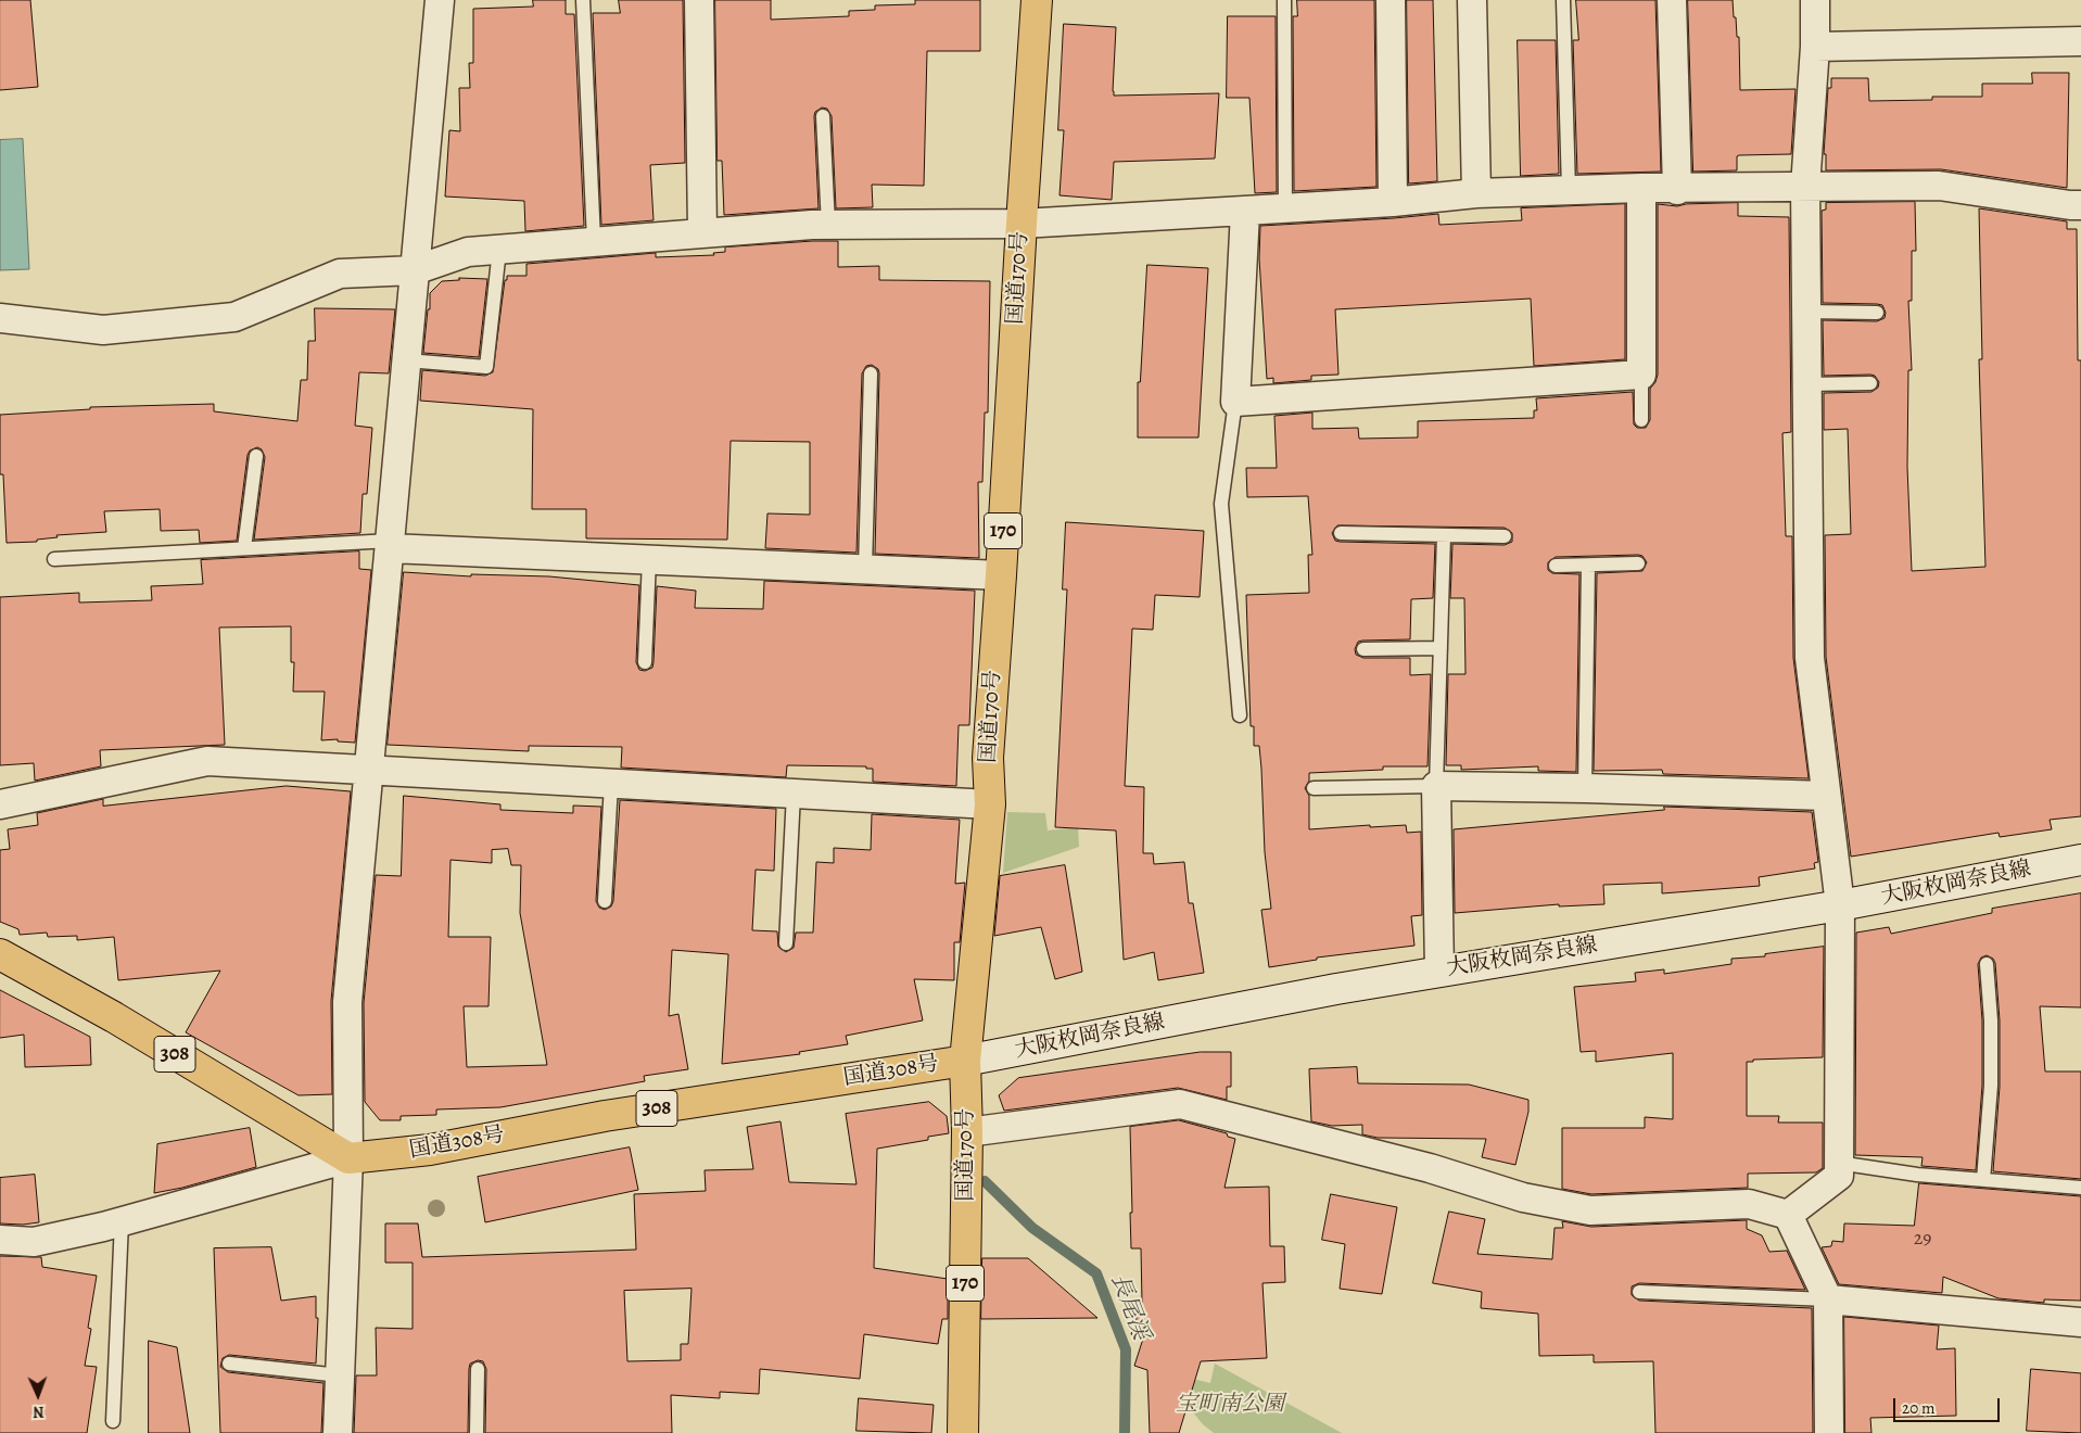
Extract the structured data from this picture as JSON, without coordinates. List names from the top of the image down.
{
  "streets": {
    "highway": [
      "国道170号",
      "170",
      "308",
      "国道308号"
    ],
    "main road": ["大阪枚岡奈良線"]
  },
  "crossings": [
    ["国道170号", "大阪枚岡奈良線"],
    ["国道170号", "国道308号"],
    ["大阪枚岡奈良線", "国道308号"],
    ["308", "国道308号"]
  ],
  "water": ["長尾渓"],
  "parks": ["宝町南公園"],
  "house_numbers": ["29"],
  "scale_bar": "20 m",
  "north": "bottom"
}
